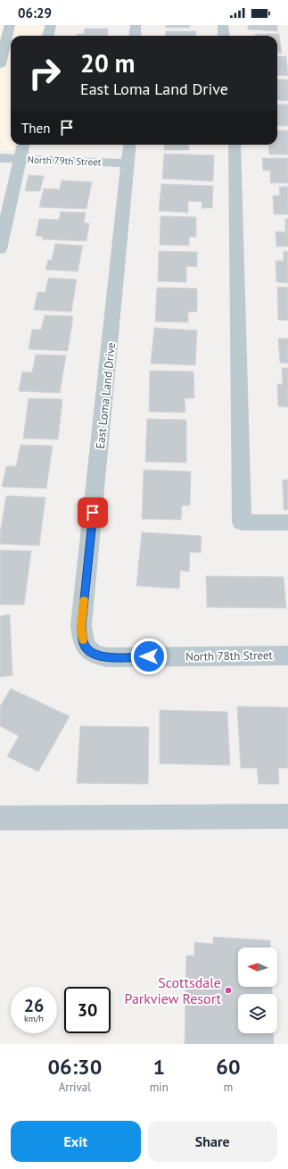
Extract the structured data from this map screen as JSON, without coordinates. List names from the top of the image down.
{
  "streets": {
    "street": ["North 79th Street", "East Loma Land Drive", "North 78th Street"]
  },
  "crossings": [
    ["North 79th Street", "East Loma Land Drive"],
    ["East Loma Land Drive", "North 78th Street"]
  ],
  "places": ["Scottsdale Parkview Resort"],
  "north": "left",
  "page": {
    "status": "06:29",
    "turn": ["20 m", "East Loma Land Drive"],
    "then": "Then",
    "speed": "26 km/h",
    "limit": "30",
    "eta": [
      "06:30",
      "Arrival",
      "1",
      "min",
      "60",
      "m"
    ],
    "buttons": ["Exit", "Share"]
  }
}
